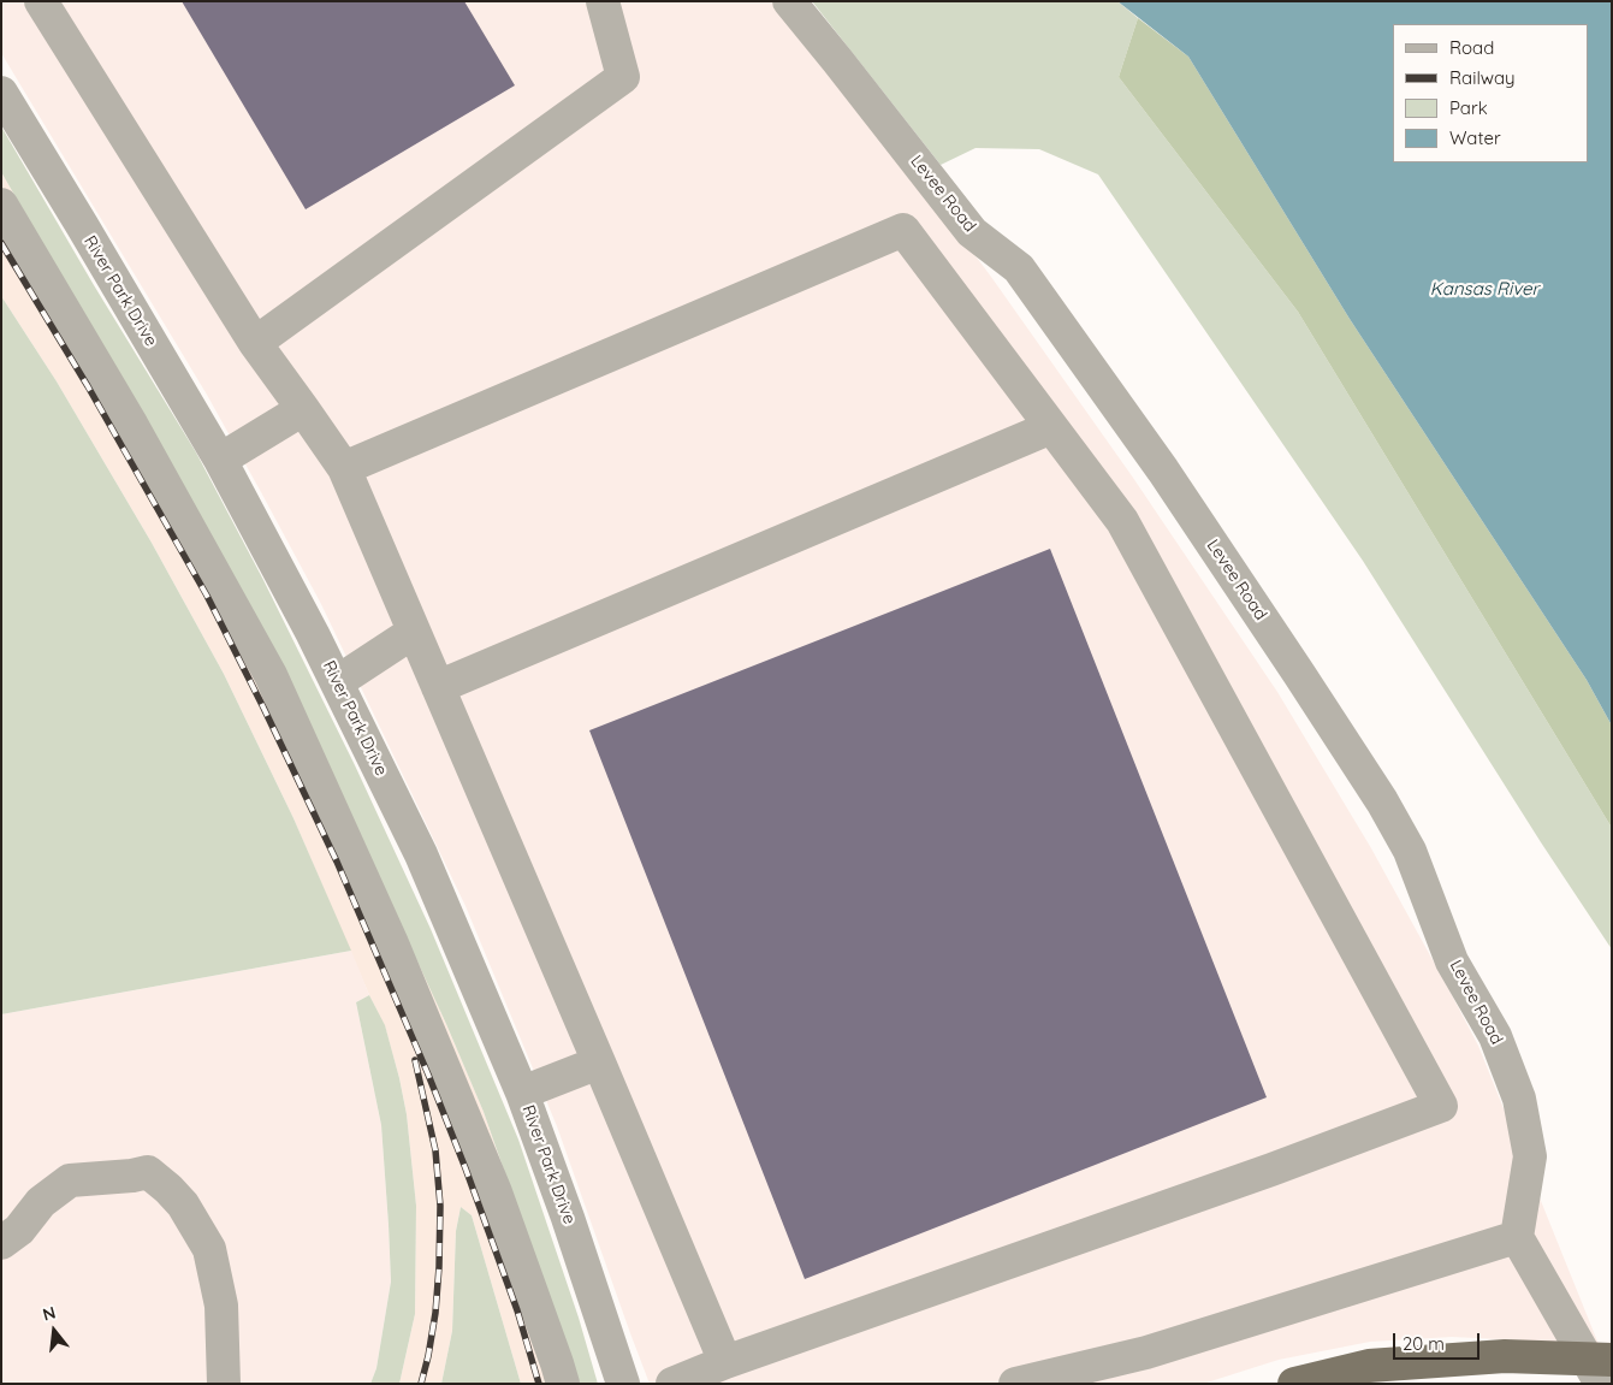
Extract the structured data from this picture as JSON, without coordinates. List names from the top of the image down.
{
  "streets": {
    "street": ["Levee Road", "River Park Drive"]
  },
  "water": ["Kansas River"],
  "legend": [
    "Road",
    "Railway",
    "Park",
    "Water"
  ],
  "scale_bar": "20 m",
  "north": "top"
}
